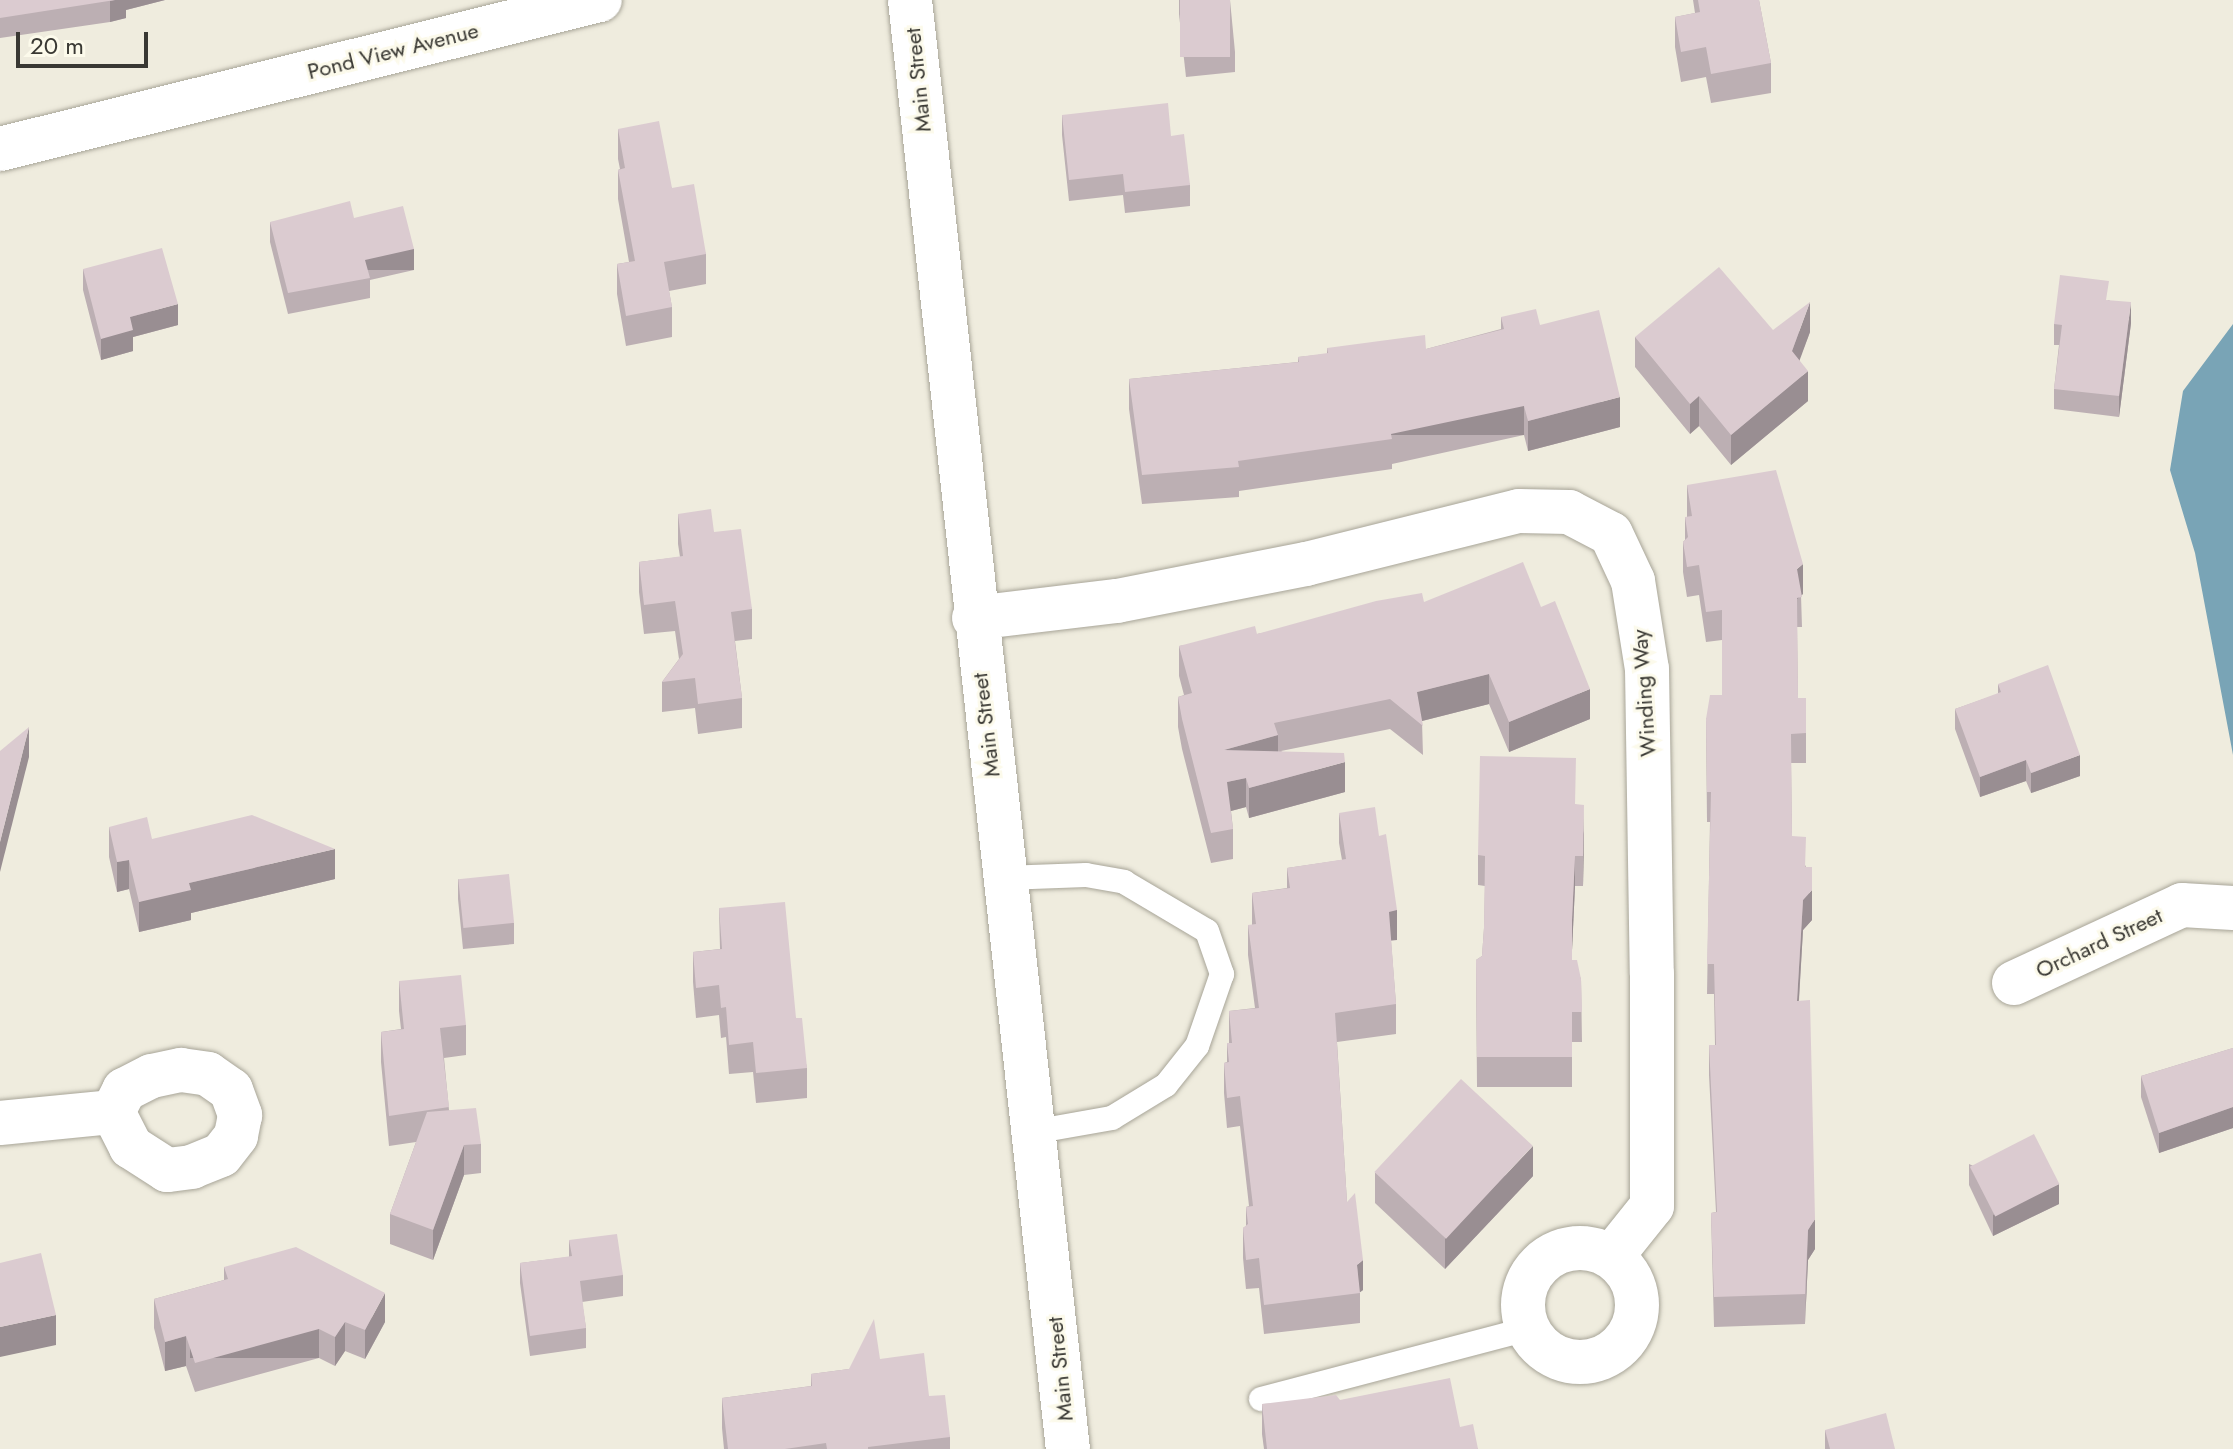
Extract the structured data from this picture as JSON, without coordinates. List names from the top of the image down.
{
  "streets": {
    "street": [
      "Pond View Avenue",
      "Main Street",
      "Winding Way",
      "Orchard Street"
    ]
  },
  "crossings": [
    ["Main Street", "Winding Way"]
  ],
  "scale_bar": "20 m"
}
